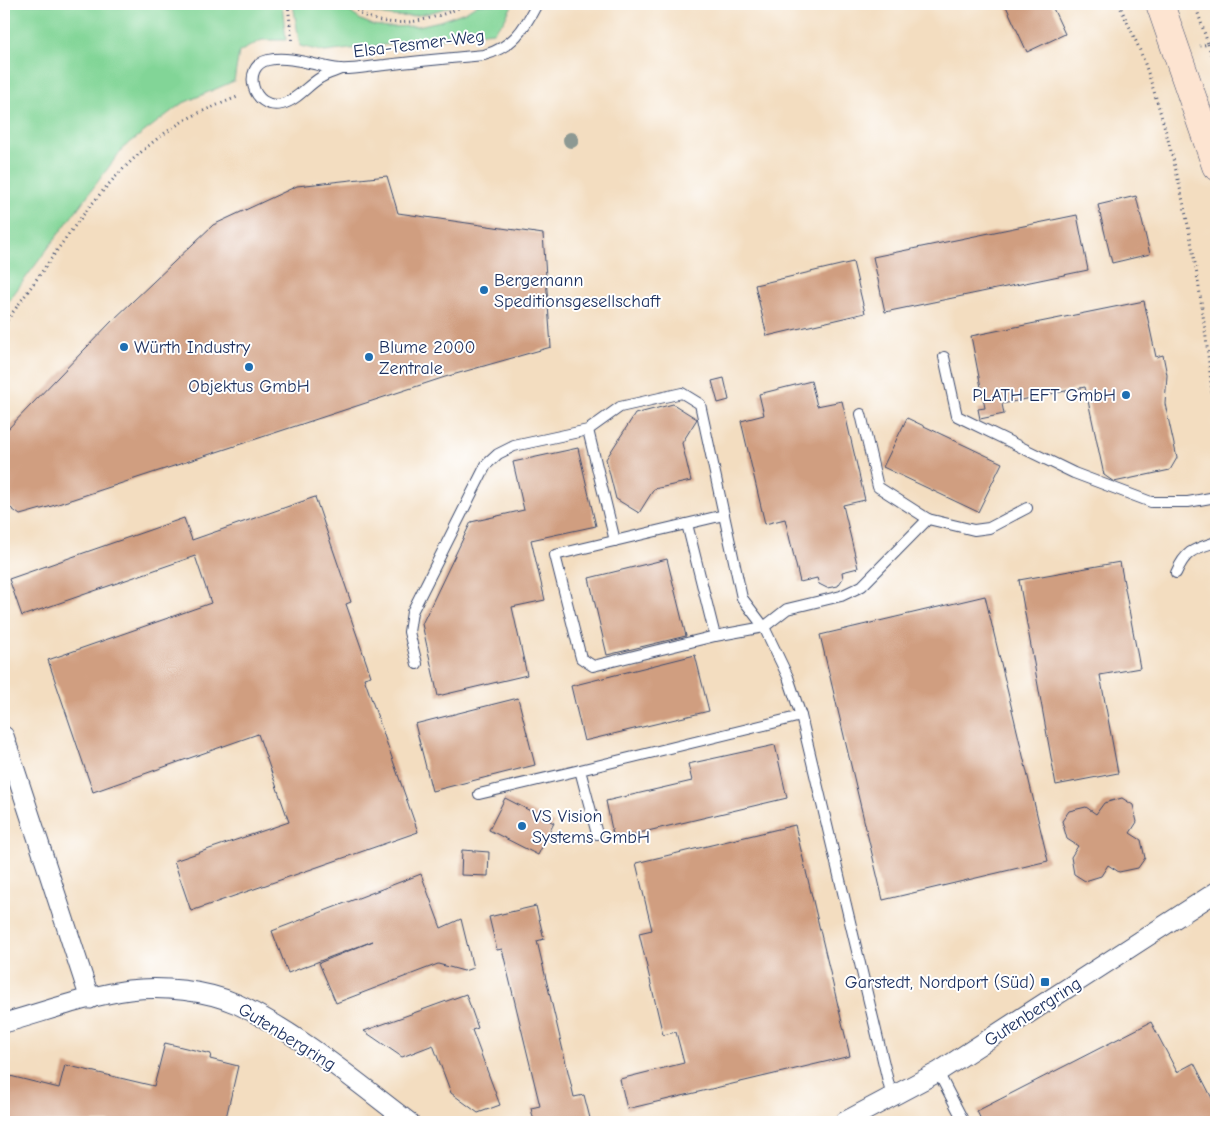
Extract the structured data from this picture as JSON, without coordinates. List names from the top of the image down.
{
  "streets": {
    "street": ["Gutenbergring"],
    "lane": ["Elsa-Tesmer-Weg"]
  },
  "places": {
    "other": [
      "Bergemann Speditionsgesellschaft",
      "Würth Industry",
      "Blume 2000 Zentrale",
      "Objektus GmbH",
      "PLATH EFT GmbH",
      "VS Vision Systems GmbH"
    ],
    "transit": ["Garstedt, Nordport (Süd)"]
  }
}
